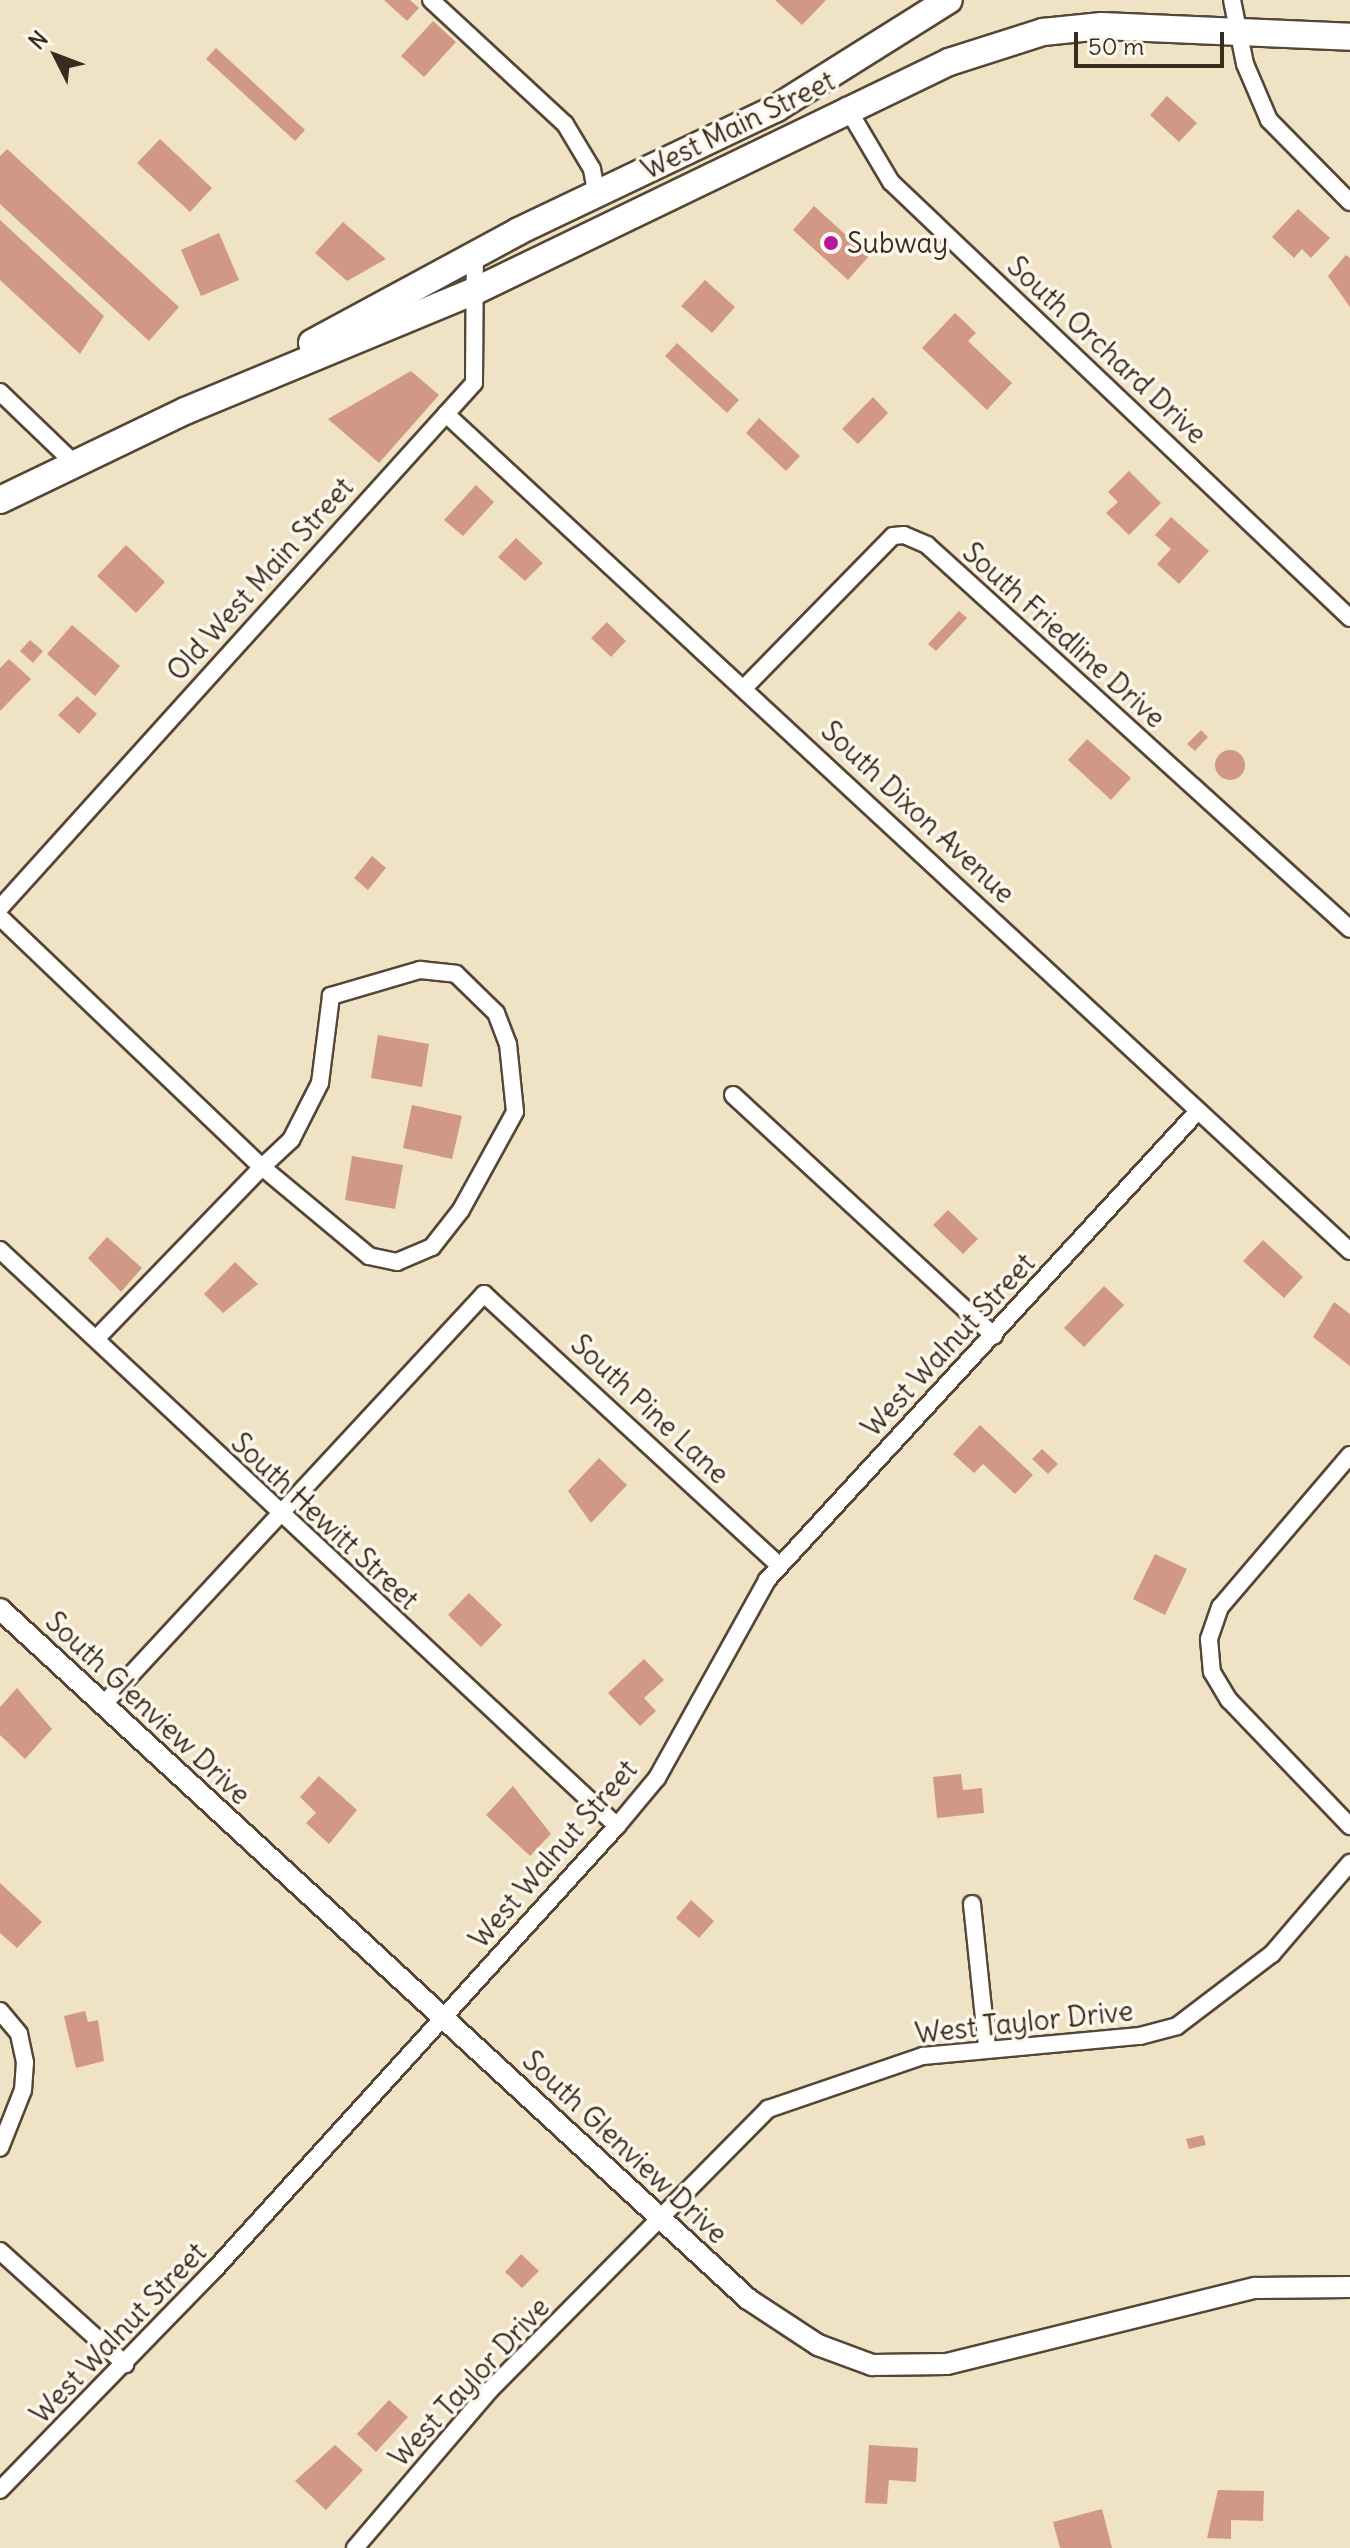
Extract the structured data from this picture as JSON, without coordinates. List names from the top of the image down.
{
  "streets": {
    "highway": ["West Main Street"],
    "street": [
      "South Orchard Drive",
      "Old West Main Street",
      "South Friedline Drive",
      "South Dixon Avenue",
      "West Walnut Street",
      "South Pine Lane",
      "South Hewitt Street",
      "South Glenview Drive",
      "West Taylor Drive"
    ]
  },
  "crossings": [
    ["West Main Street", "South Orchard Drive"],
    ["West Main Street", "Old West Main Street"],
    ["Old West Main Street", "South Dixon Avenue"],
    ["South Friedline Drive", "South Dixon Avenue"],
    ["South Dixon Avenue", "West Walnut Street"],
    ["West Walnut Street", "South Pine Lane"],
    ["West Walnut Street", "South Hewitt Street"],
    ["West Walnut Street", "South Glenview Drive"],
    ["South Pine Lane", "South Hewitt Street"],
    ["South Glenview Drive", "West Taylor Drive"]
  ],
  "places": ["Subway"],
  "scale_bar": "50 m",
  "north": "top left"
}
